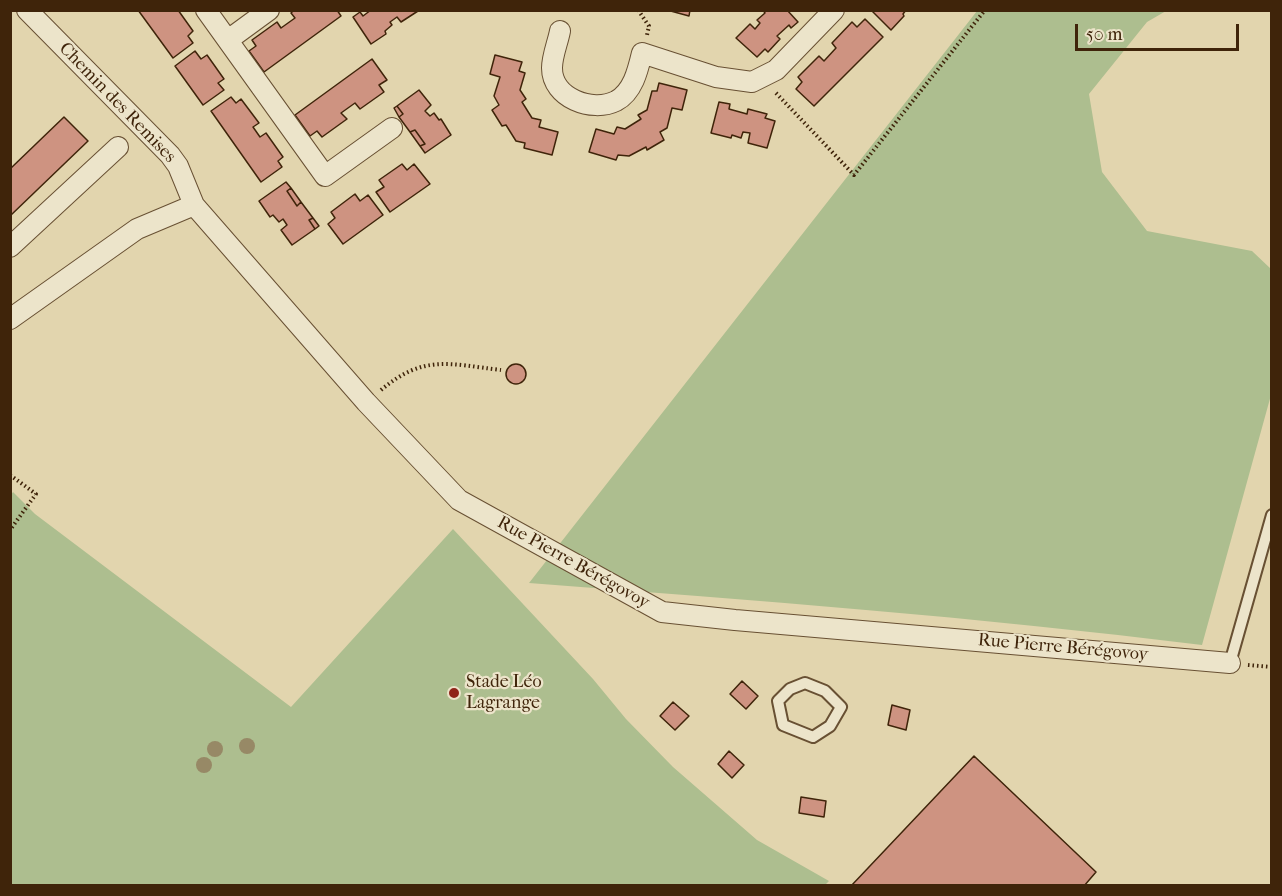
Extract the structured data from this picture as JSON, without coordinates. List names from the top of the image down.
{
  "streets": {
    "street": ["Chemin des Remises", "Rue Pierre Bérégovoy"]
  },
  "crossings": [
    ["Chemin des Remises", "Rue Pierre Bérégovoy"]
  ],
  "places": ["Stade Léo Lagrange"],
  "scale_bar": "50 m"
}
